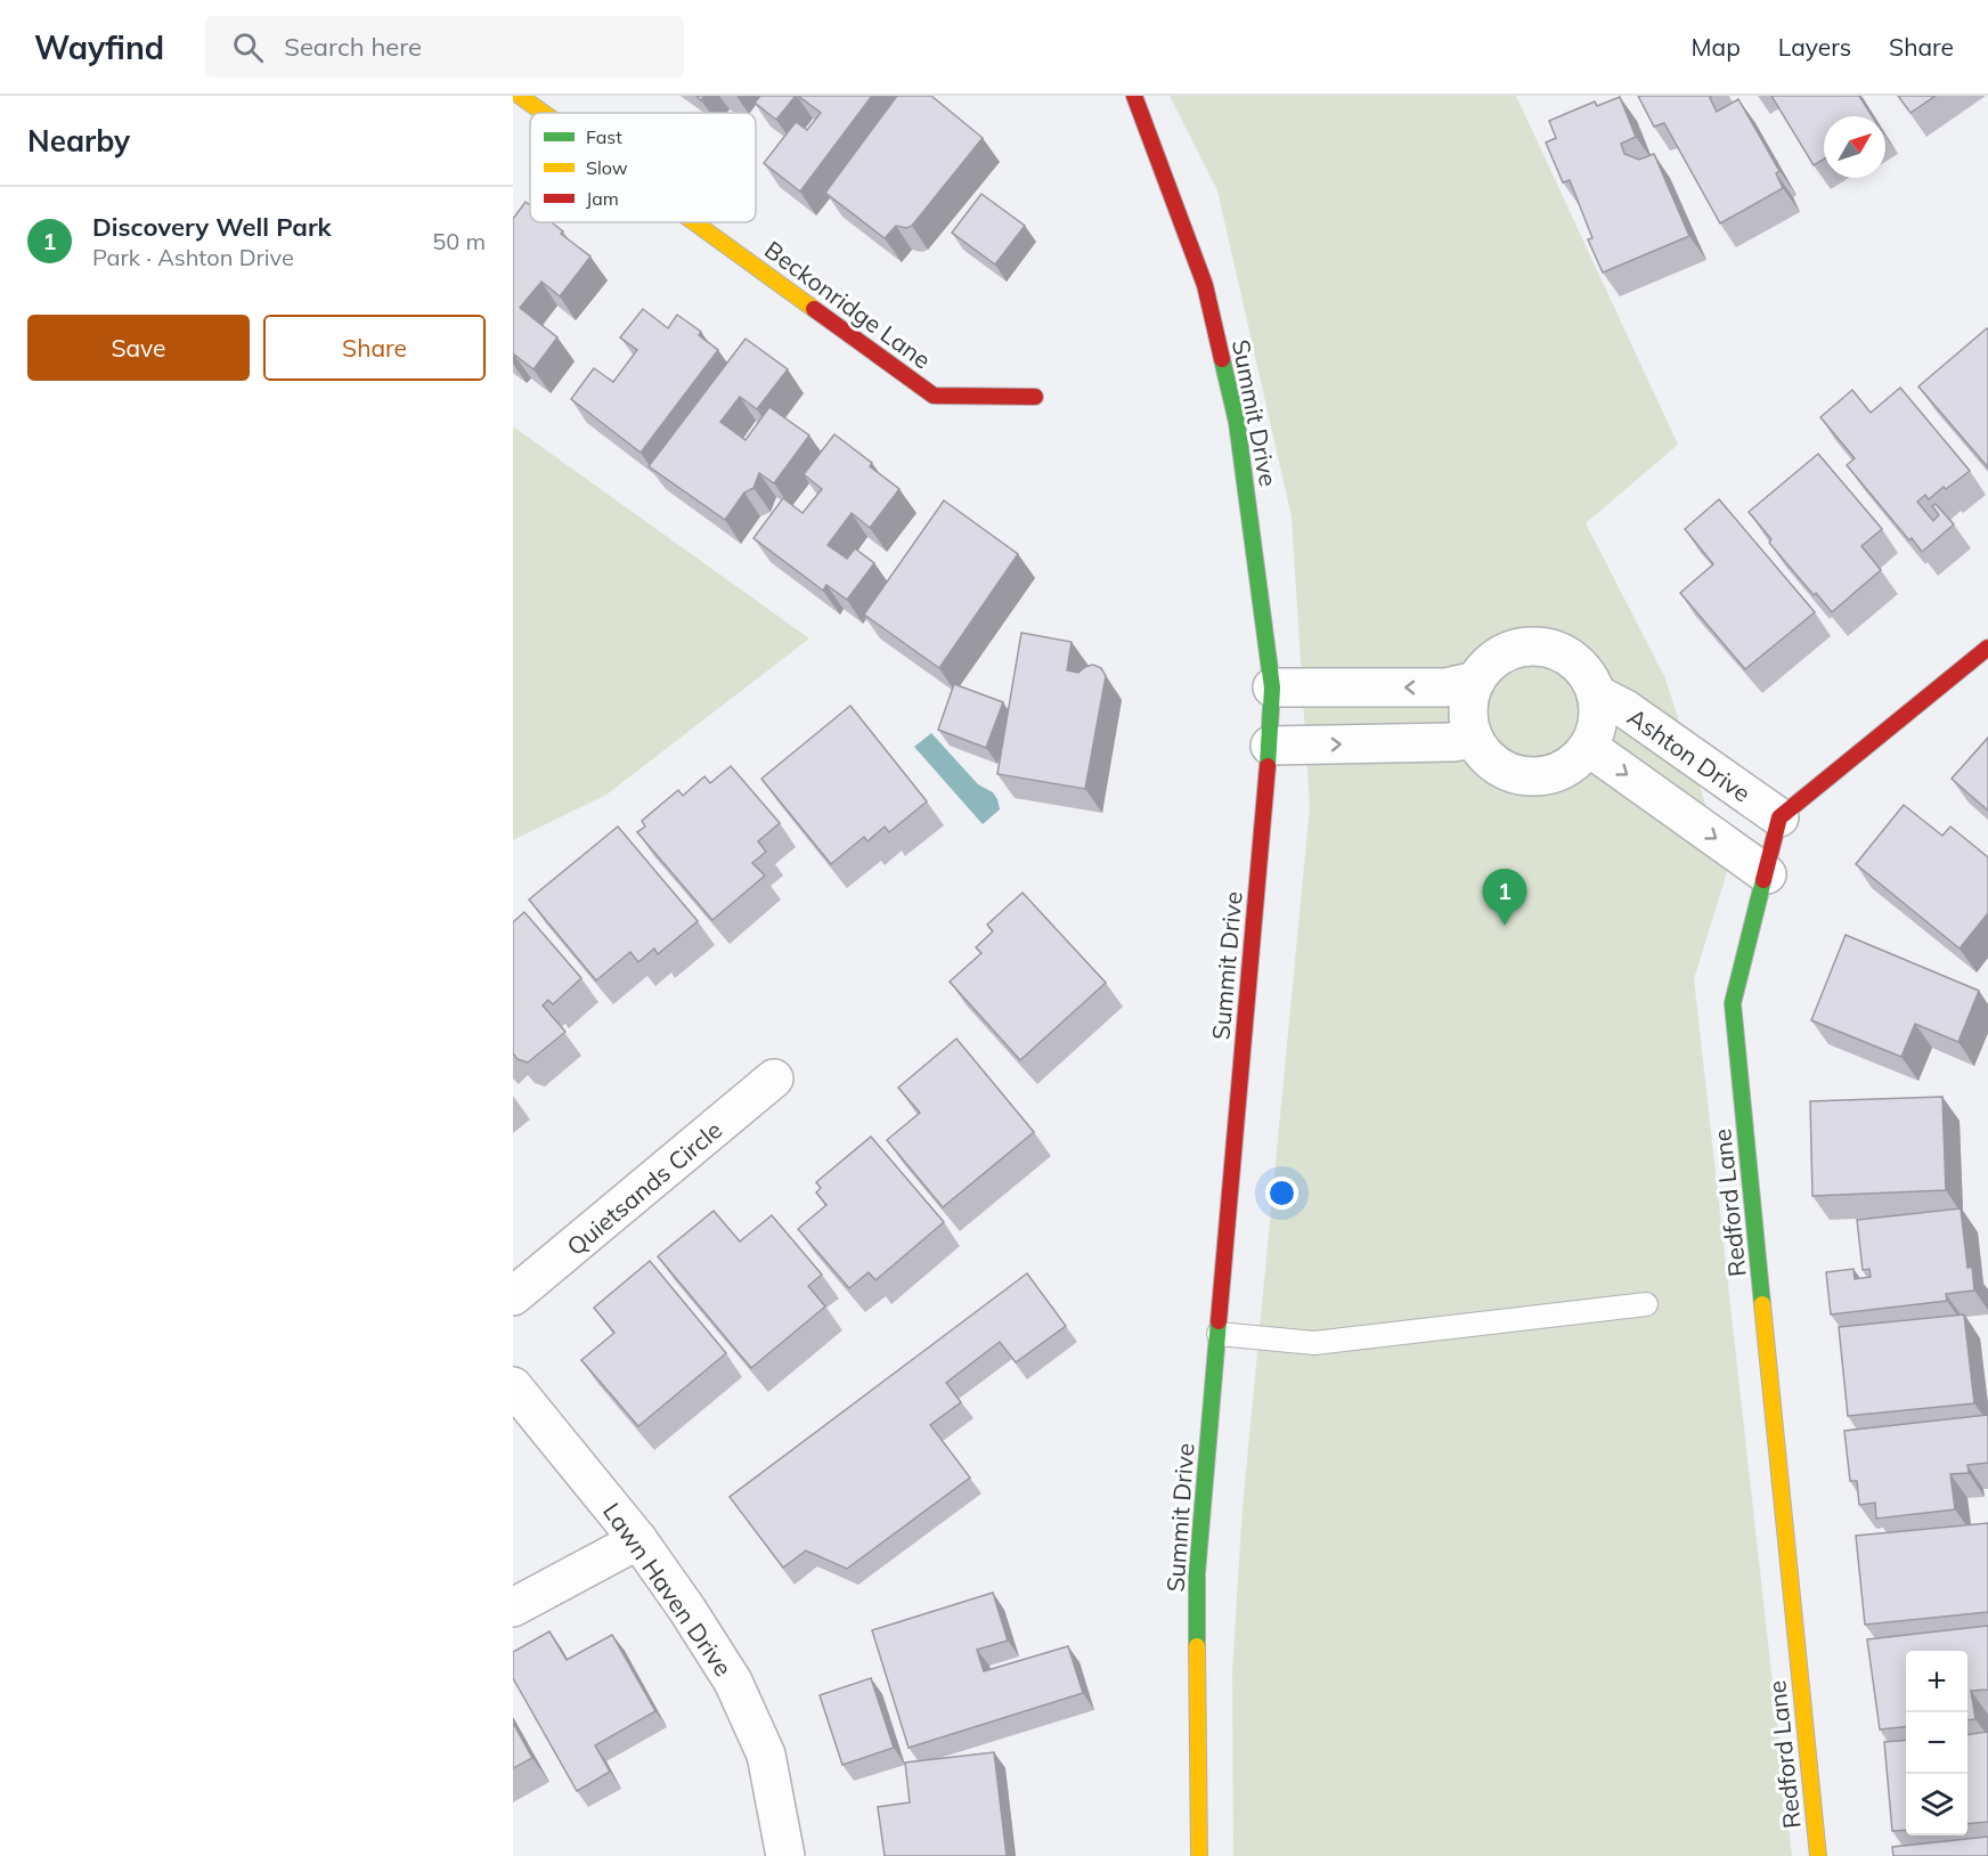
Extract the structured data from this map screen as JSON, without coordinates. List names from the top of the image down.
{
  "streets": {
    "street": [
      "Beckonridge Lane",
      "Summit Drive",
      "Ashton Drive",
      "Quietsands Circle",
      "Redford Lane",
      "Lawn Haven Drive"
    ]
  },
  "crossings": [
    ["Ashton Drive", "Redford Lane"]
  ],
  "legend": ["Fast", "Slow", "Jam"],
  "north": "top right",
  "page": {
    "header": "Wayfind",
    "search": "Search here",
    "nav": ["Map", "Layers", "Share"],
    "heading": "Nearby",
    "list": [
      {
        "mark": "1",
        "name": "Discovery Well Park",
        "note": "Park · Ashton Drive",
        "value": "50 m"
      }
    ],
    "buttons": ["Save", "Share"],
    "pins": "1",
    "map_buttons": ["+", "−"]
  }
}
